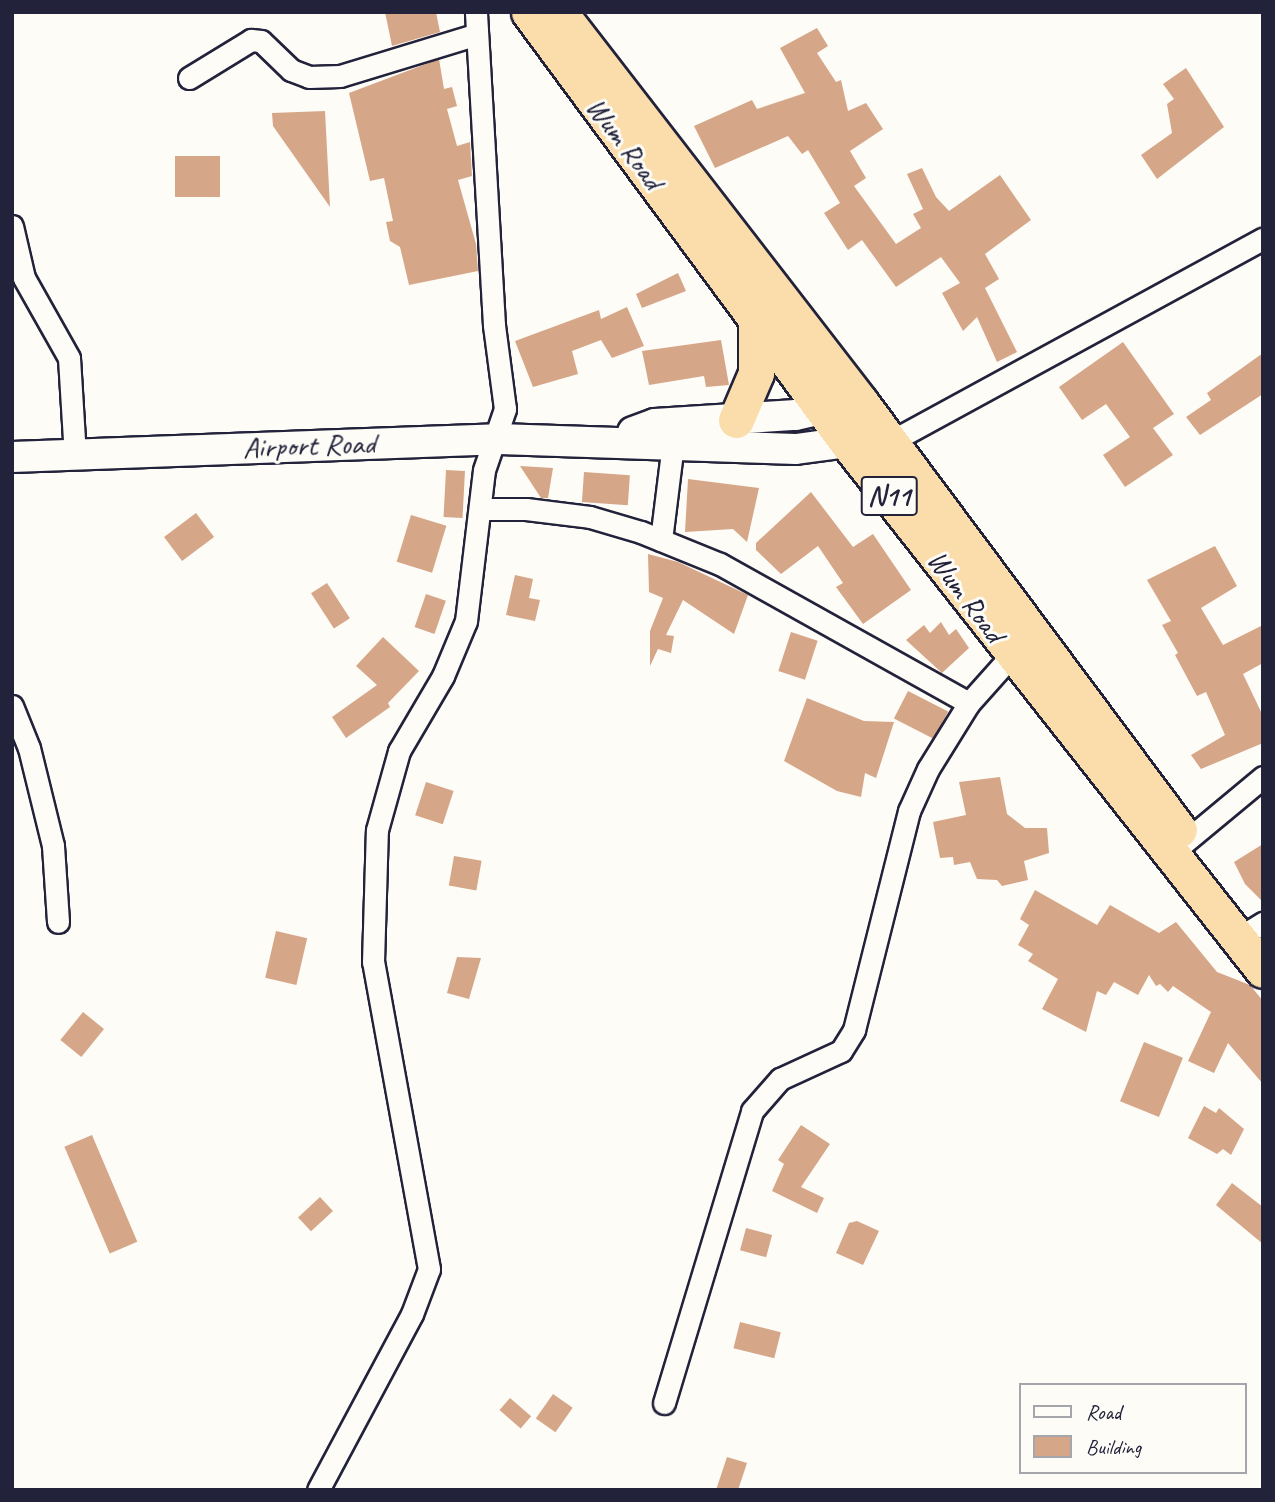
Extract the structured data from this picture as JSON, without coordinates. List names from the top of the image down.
{
  "streets": {
    "highway": ["Wum Road", "N11"],
    "main road": ["Airport Road"]
  },
  "crossings": [
    ["Wum Road", "Airport Road"]
  ],
  "legend": ["Road", "Building"]
}
